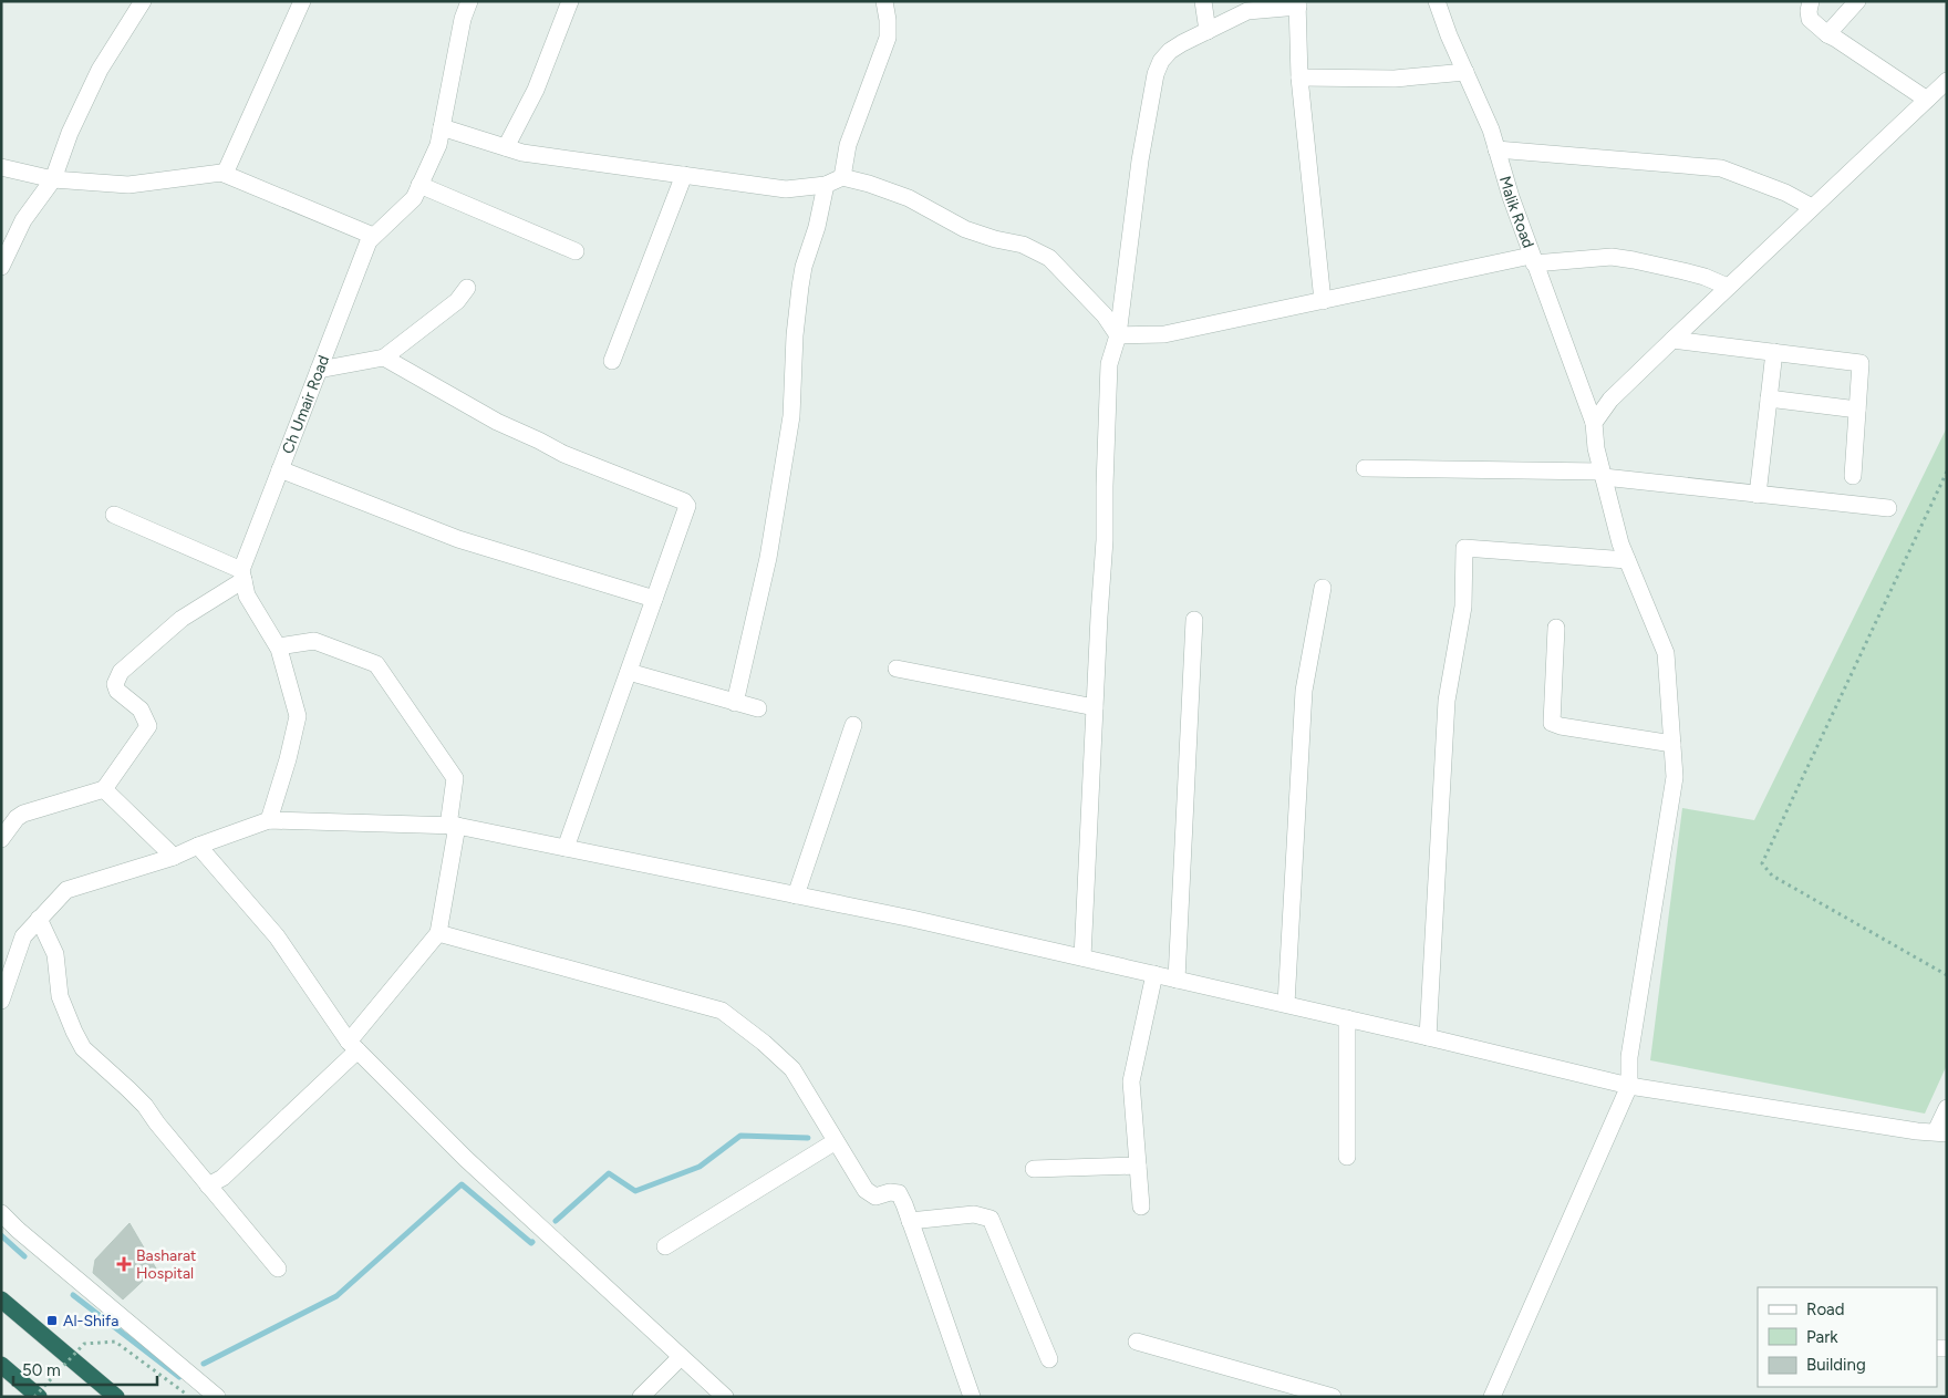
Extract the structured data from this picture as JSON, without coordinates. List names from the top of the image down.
{
  "streets": {
    "street": ["Malik Road", "Ch Umair Road"]
  },
  "places": {
    "health": ["Basharat Hospital"],
    "transit": ["Al-Shifa"]
  },
  "legend": ["Road", "Park", "Building"],
  "scale_bar": "50 m"
}
